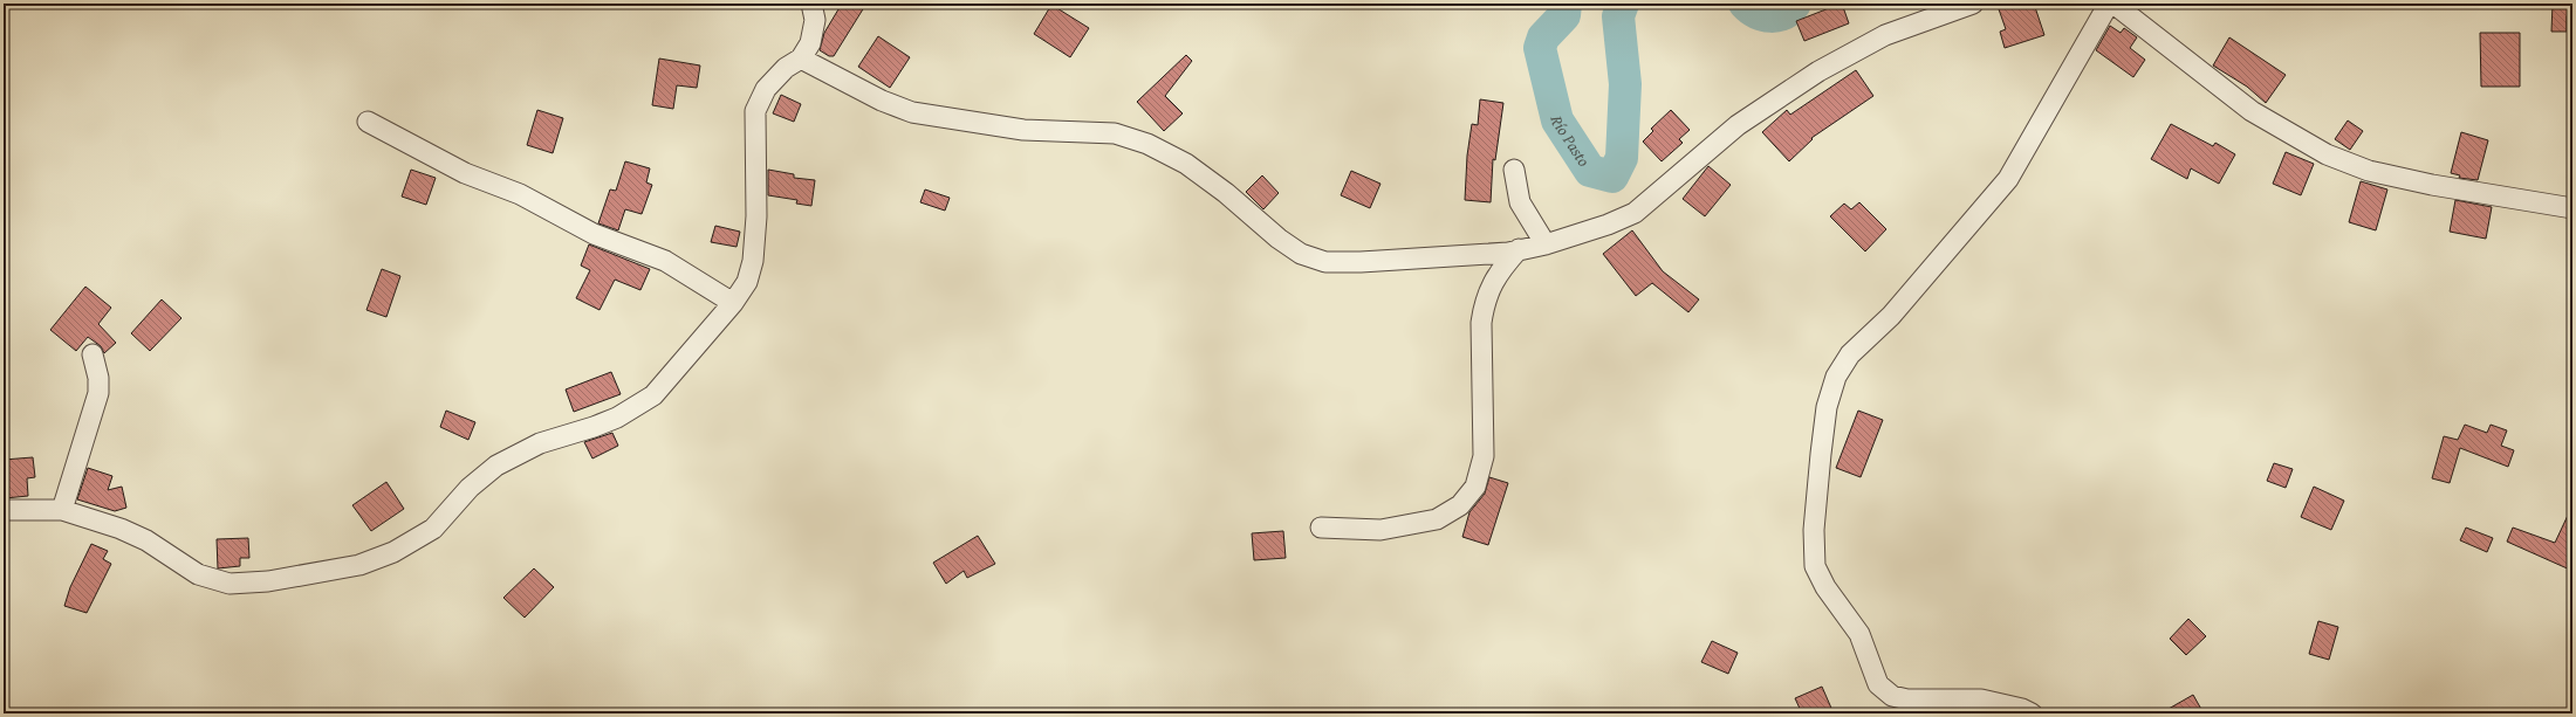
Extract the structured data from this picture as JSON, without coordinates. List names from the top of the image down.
{
  "water": ["Río Pasto"]
}
